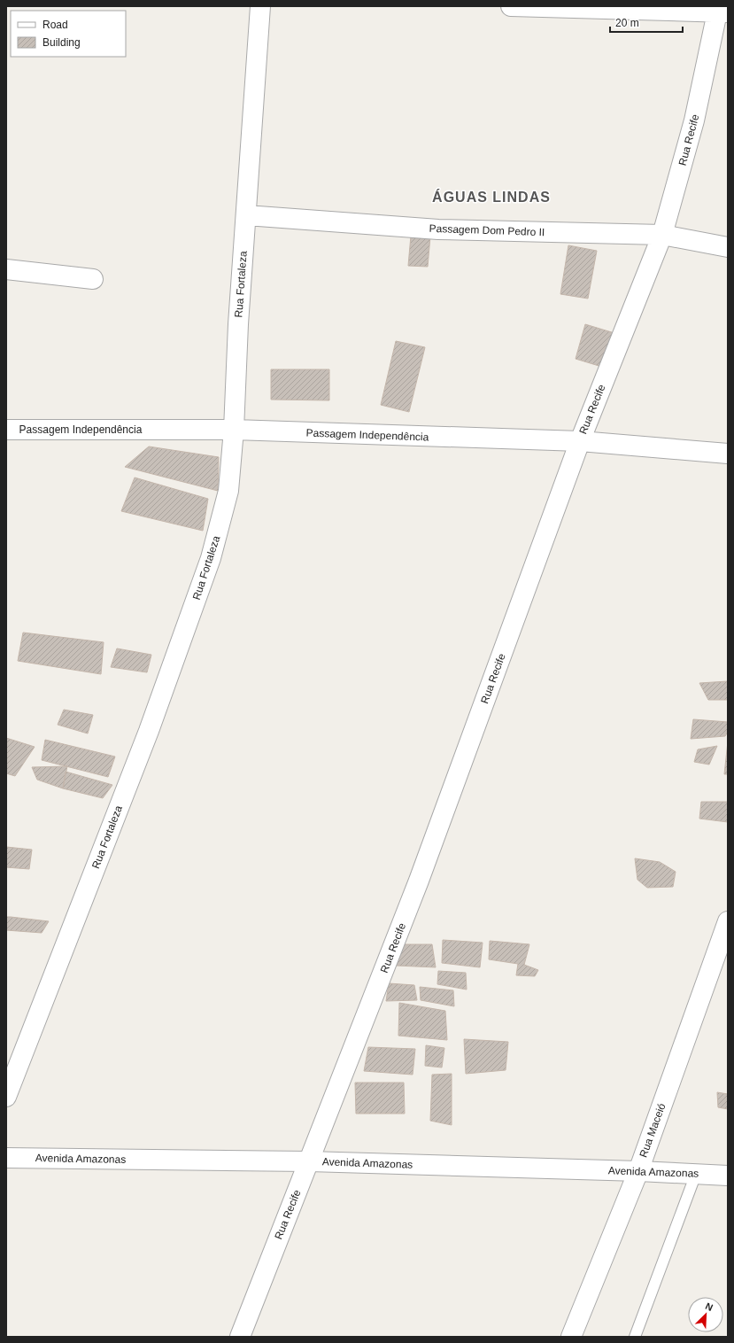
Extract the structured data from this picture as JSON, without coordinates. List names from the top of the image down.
{
  "streets": {
    "street": [
      "Rua Recife",
      "Passagem Dom Pedro II",
      "Rua Fortaleza",
      "Passagem Independência",
      "Rua Maceió",
      "Avenida Amazonas"
    ]
  },
  "crossings": [
    ["Rua Recife", "Passagem Dom Pedro II"],
    ["Rua Recife", "Passagem Independência"],
    ["Rua Recife", "Avenida Amazonas"],
    ["Passagem Dom Pedro II", "Rua Fortaleza"],
    ["Rua Fortaleza", "Passagem Independência"],
    ["Rua Maceió", "Avenida Amazonas"]
  ],
  "districts": ["ÁGUAS LINDAS"],
  "legend": ["Road", "Building"],
  "scale_bar": "20 m",
  "north": "top right"
}
